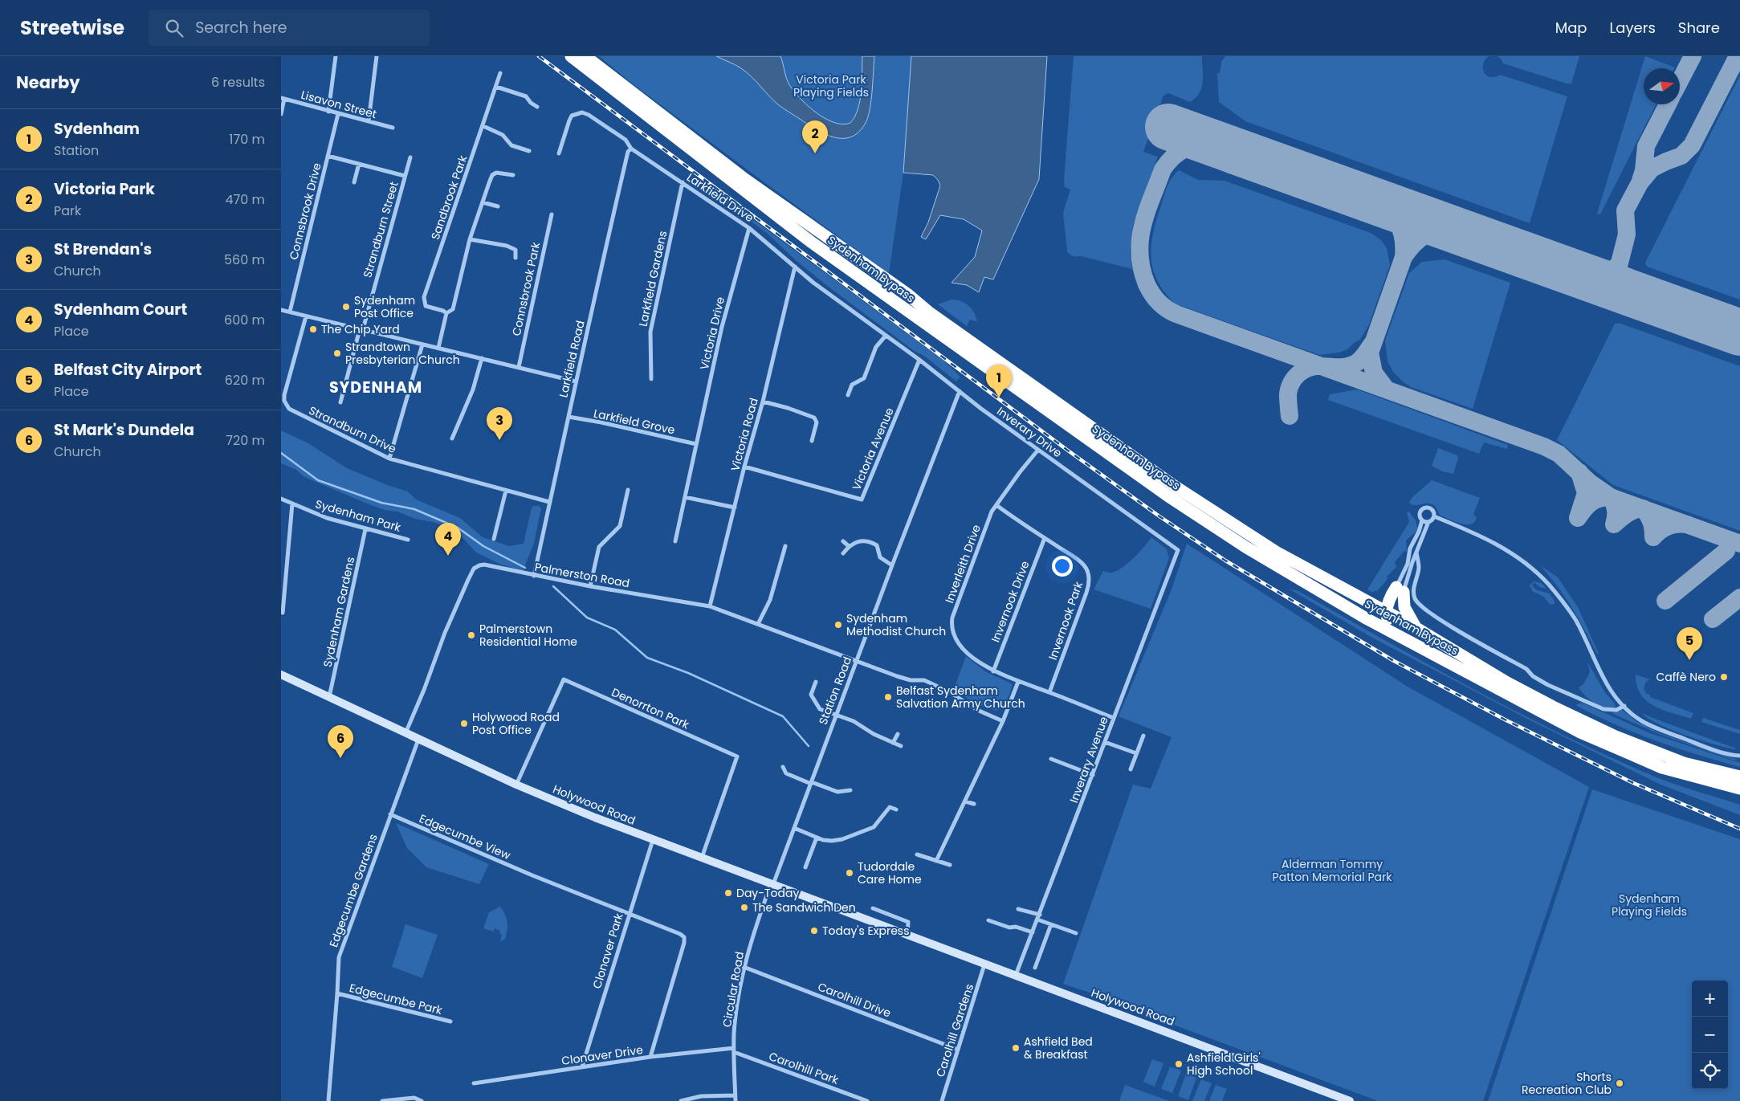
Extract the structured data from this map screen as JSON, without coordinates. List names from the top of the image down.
{
  "streets": {
    "highway": ["Sydenham Bypass"],
    "main road": ["Holywood Road"],
    "street": [
      "Lisavon Street",
      "Sandbrook Park",
      "Larkfield Drive",
      "Connsbrook Drive",
      "Strandburn Street",
      "Larkfield Gardens",
      "Connsbrook Park",
      "Victoria Drive",
      "Larkfield Road",
      "Larkfield Grove",
      "Strandburn Drive",
      "Inverary Drive",
      "Victoria Road",
      "Victoria Avenue",
      "Sydenham Park",
      "Inverleith Drive",
      "Palmerston Road",
      "Invernook Drive",
      "Sydenham Gardens",
      "Invernook Park",
      "Station Road",
      "Denorrton Park",
      "Inverary Avenue",
      "Edgecumbe View",
      "Edgecumbe Gardens",
      "Clonaver Park",
      "Circular Road",
      "Edgecumbe Park",
      "Carolhill Drive",
      "Carolhill Gardens",
      "Clonaver Drive",
      "Carolhill Park"
    ]
  },
  "crossings": [
    ["Lisavon Street", "Connsbrook Drive"],
    ["Larkfield Drive", "Larkfield Gardens"],
    ["Larkfield Drive", "Victoria Drive"],
    ["Larkfield Drive", "Larkfield Road"],
    ["Larkfield Drive", "Inverary Drive"],
    ["Larkfield Drive", "Victoria Road"],
    ["Victoria Drive", "Larkfield Grove"],
    ["Larkfield Road", "Larkfield Grove"],
    ["Larkfield Road", "Strandburn Drive"],
    ["Larkfield Road", "Palmerston Road"],
    ["Inverary Drive", "Victoria Road"],
    ["Inverary Drive", "Victoria Avenue"],
    ["Inverary Drive", "Inverleith Drive"],
    ["Inverary Drive", "Station Road"],
    ["Inverary Drive", "Inverary Avenue"],
    ["Victoria Road", "Victoria Avenue"],
    ["Victoria Road", "Palmerston Road"],
    ["Sydenham Park", "Sydenham Gardens"],
    ["Inverleith Drive", "Invernook Drive"],
    ["Inverleith Drive", "Invernook Park"],
    ["Inverleith Drive", "Inverary Avenue"],
    ["Palmerston Road", "Station Road"],
    ["Palmerston Road", "Holywood Road"],
    ["Invernook Drive", "Invernook Park"],
    ["Sydenham Gardens", "Holywood Road"],
    ["Station Road", "Holywood Road"],
    ["Station Road", "Circular Road"],
    ["Denorrton Park", "Holywood Road"],
    ["Inverary Avenue", "Holywood Road"],
    ["Holywood Road", "Edgecumbe Gardens"],
    ["Holywood Road", "Clonaver Park"],
    ["Holywood Road", "Circular Road"],
    ["Holywood Road", "Carolhill Gardens"],
    ["Edgecumbe View", "Edgecumbe Gardens"],
    ["Edgecumbe View", "Clonaver Park"],
    ["Edgecumbe View", "Clonaver Drive"],
    ["Edgecumbe Gardens", "Edgecumbe Park"],
    ["Clonaver Park", "Clonaver Drive"],
    ["Circular Road", "Carolhill Drive"],
    ["Circular Road", "Clonaver Drive"],
    ["Circular Road", "Carolhill Park"],
    ["Carolhill Drive", "Carolhill Gardens"],
    ["Clonaver Drive", "Carolhill Park"]
  ],
  "districts": ["SYDENHAM"],
  "parks": ["Victoria Park Playing Fields", "Alderman Tommy Patton Memorial Park", "Sydenham Playing Fields"],
  "places": [
    "Sydenham Post Office",
    "The Chip Yard",
    "Strandtown Presbyterian Church",
    "Sydenham Methodist Church",
    "Palmerstown Residential Home",
    "Caffè Nero",
    "Belfast Sydenham Salvation Army Church",
    "Holywood Road Post Office",
    "Tudordale Care Home",
    "Day-Today",
    "The Sandwich Den",
    "Today's Express",
    "Ashfield Bed & Breakfast",
    "Ashfield Girls' High School",
    "Shorts Recreation Club"
  ],
  "north": "right",
  "page": {
    "header": "Streetwise",
    "search": "Search here",
    "nav": ["Map", "Layers", "Share"],
    "heading": ["Nearby", "6 results"],
    "list": [
      {
        "mark": "1",
        "name": "Sydenham",
        "note": "Station",
        "value": "170 m"
      },
      {
        "mark": "2",
        "name": "Victoria Park",
        "note": "Park",
        "value": "470 m"
      },
      {
        "mark": "3",
        "name": "St Brendan's",
        "note": "Church",
        "value": "560 m"
      },
      {
        "mark": "4",
        "name": "Sydenham Court",
        "note": "Place",
        "value": "600 m"
      },
      {
        "mark": "5",
        "name": "Belfast City Airport",
        "note": "Place",
        "value": "620 m"
      },
      {
        "mark": "6",
        "name": "St Mark's Dundela",
        "note": "Church",
        "value": "720 m"
      }
    ],
    "pins": [
      "2",
      "1",
      "3",
      "4",
      "5",
      "6"
    ],
    "map_buttons": ["+", "−"]
  }
}
